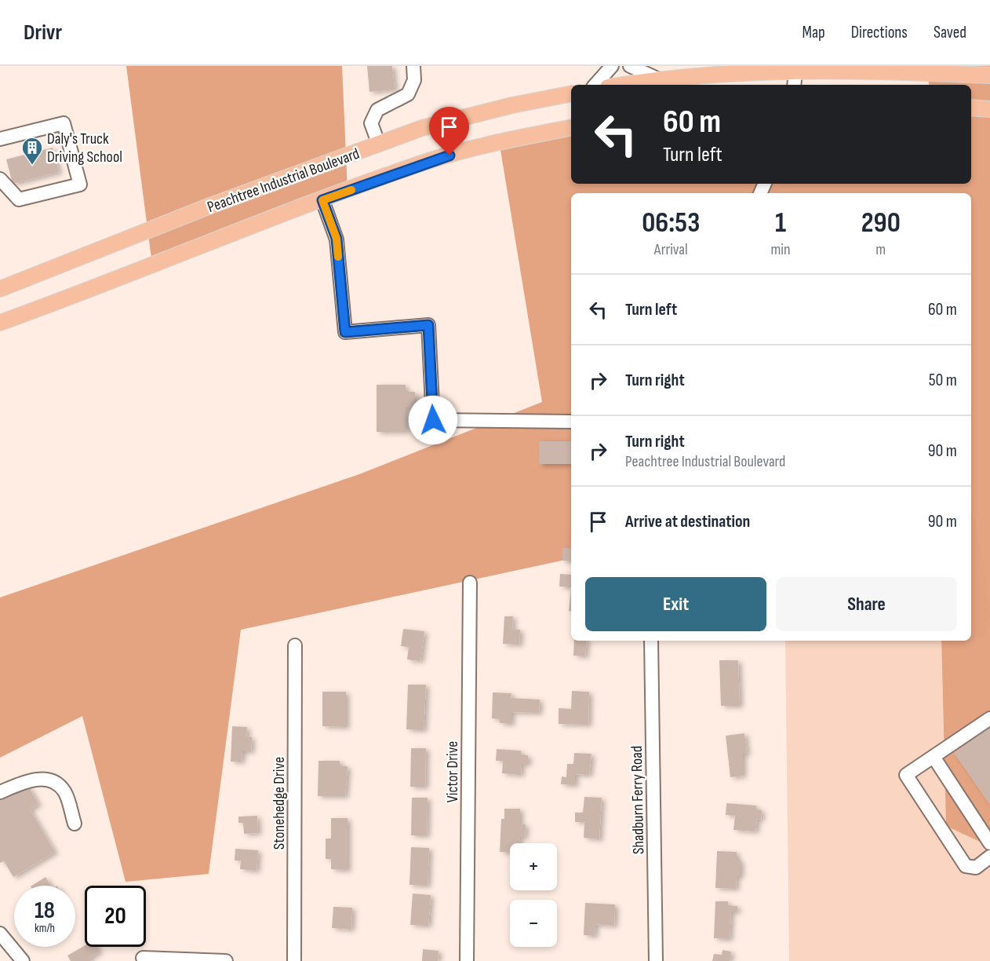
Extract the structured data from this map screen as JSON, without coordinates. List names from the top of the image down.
{
  "streets": {
    "main road": ["Peachtree Industrial Boulevard"],
    "street": ["Victor Drive", "Shadburn Ferry Road", "Stonehedge Drive"]
  },
  "places": {
    "building": ["Daly's Truck Driving School"]
  },
  "page": {
    "header": "Drivr",
    "nav": ["Map", "Directions", "Saved"],
    "turn": ["60 m", "Turn left"],
    "eta": [
      "06:53",
      "Arrival",
      "1",
      "min",
      "290",
      "m"
    ],
    "list": [
      {
        "name": "Turn left",
        "value": "60 m"
      },
      {
        "name": "Turn right",
        "value": "50 m"
      },
      {
        "name": "Turn right",
        "note": "Peachtree Industrial Boulevard",
        "value": "90 m"
      },
      {
        "name": "Arrive at destination",
        "value": "90 m"
      }
    ],
    "buttons": ["Exit", "Share"],
    "map_buttons": ["+", "−"],
    "speed": "18 km/h",
    "limit": "20"
  }
}
